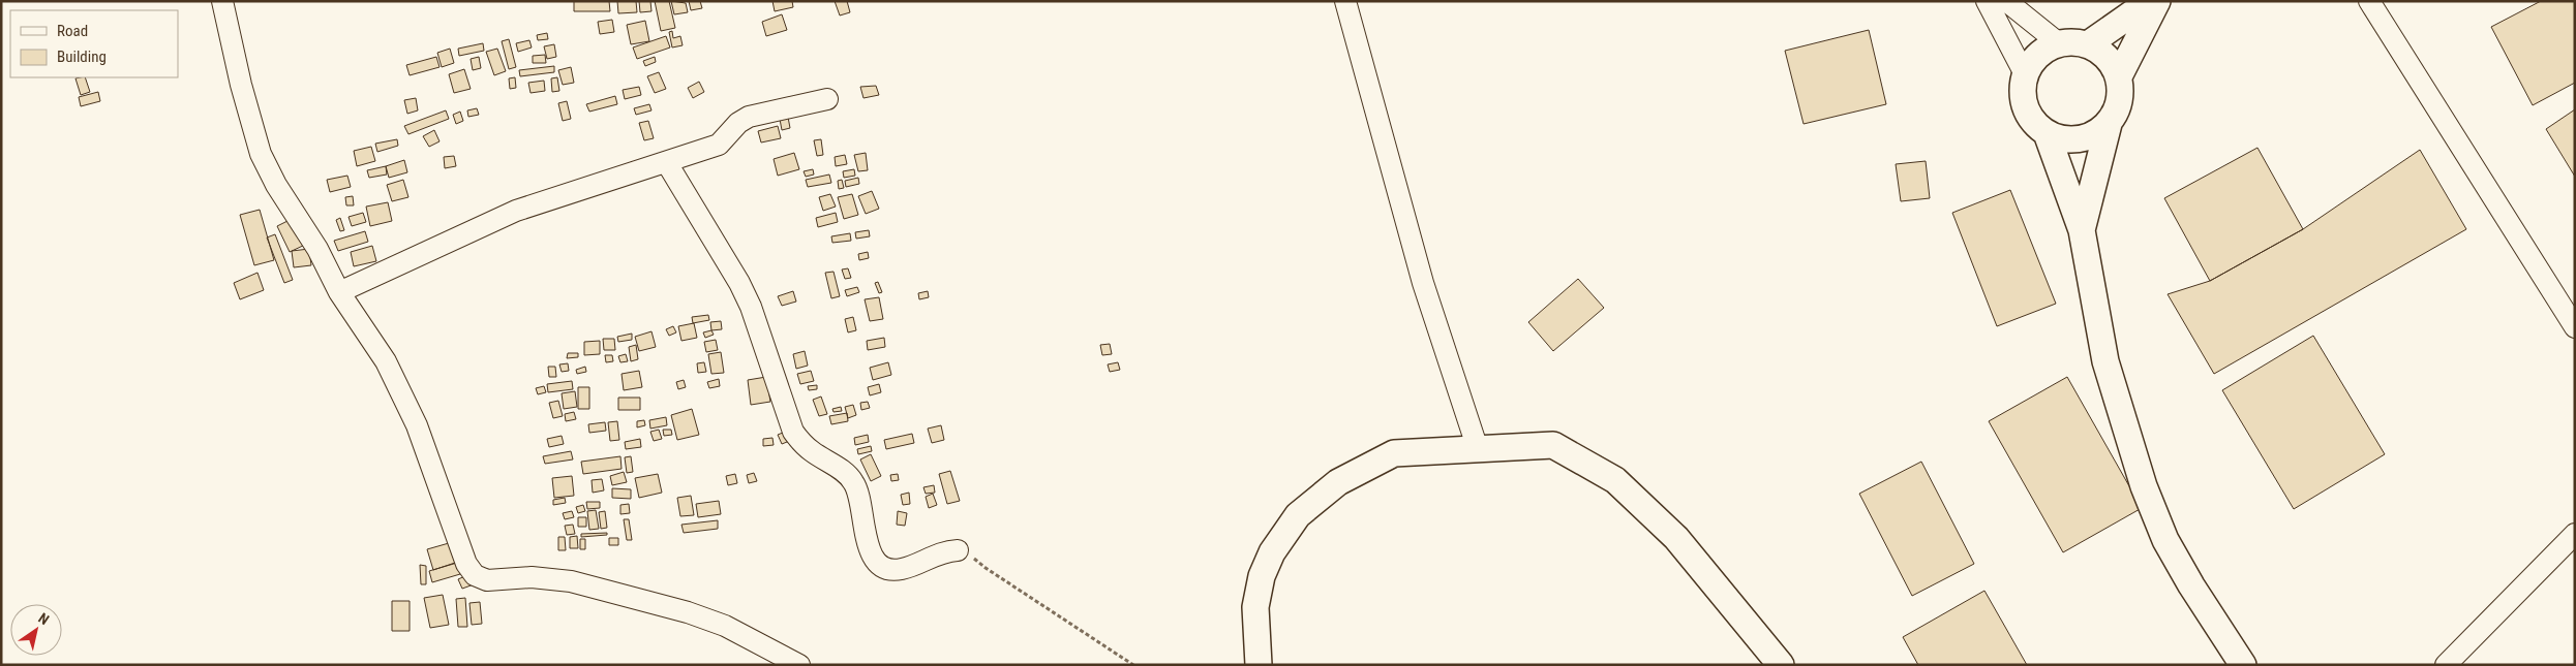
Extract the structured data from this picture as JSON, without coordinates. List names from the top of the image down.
{
  "legend": ["Road", "Building"],
  "north": "top right"
}
